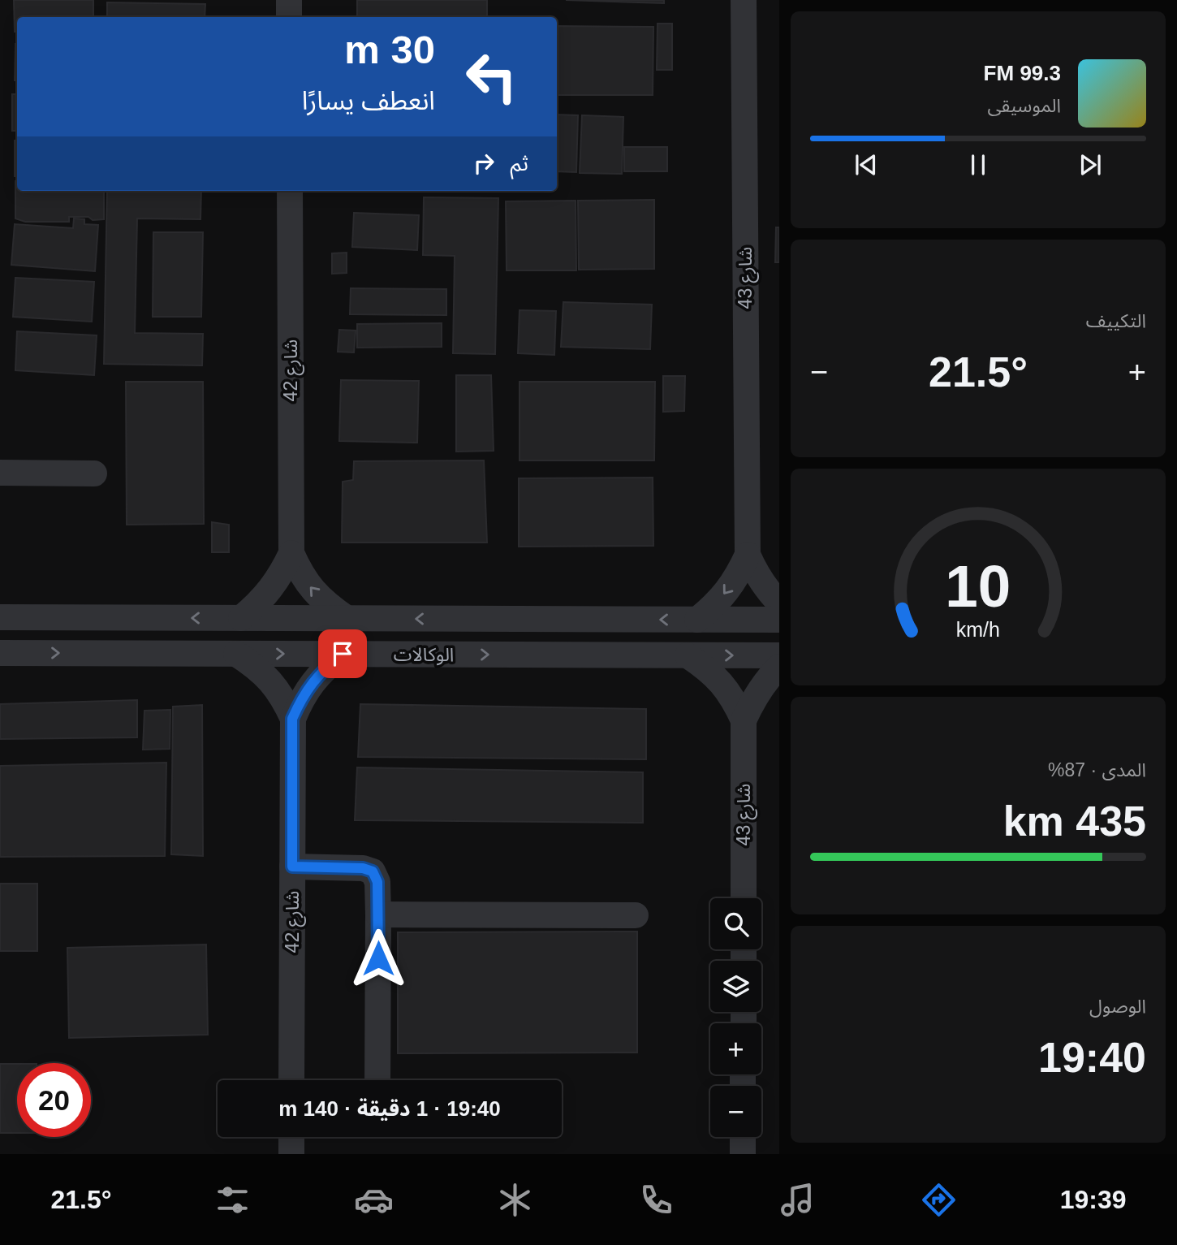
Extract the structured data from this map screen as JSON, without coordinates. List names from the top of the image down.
{
  "streets": {
    "street": ["شارع 43", "شارع 42", "الوكالات"]
  },
  "crossings": [
    ["شارع 43", "الوكالات"],
    ["شارع 42", "الوكالات"]
  ],
  "page": {
    "turn": ["30 m", "انعطف يسارًا"],
    "song": ["99.3 FM", "الموسيقى"],
    "then": "ثم",
    "tile": [
      "التكييف",
      ["المدى · 87%", "435 km"],
      ["الوصول", "19:40"]
    ],
    "heat": ["−", "21.5°", "+"],
    "map_buttons": ["+", "−"],
    "limit": "20",
    "trip": "19:40 · 1 دقيقة · 140 m",
    "tabs": ["19:39", "21.5°"],
    "gauge": ["10", "km/h"]
  }
}
